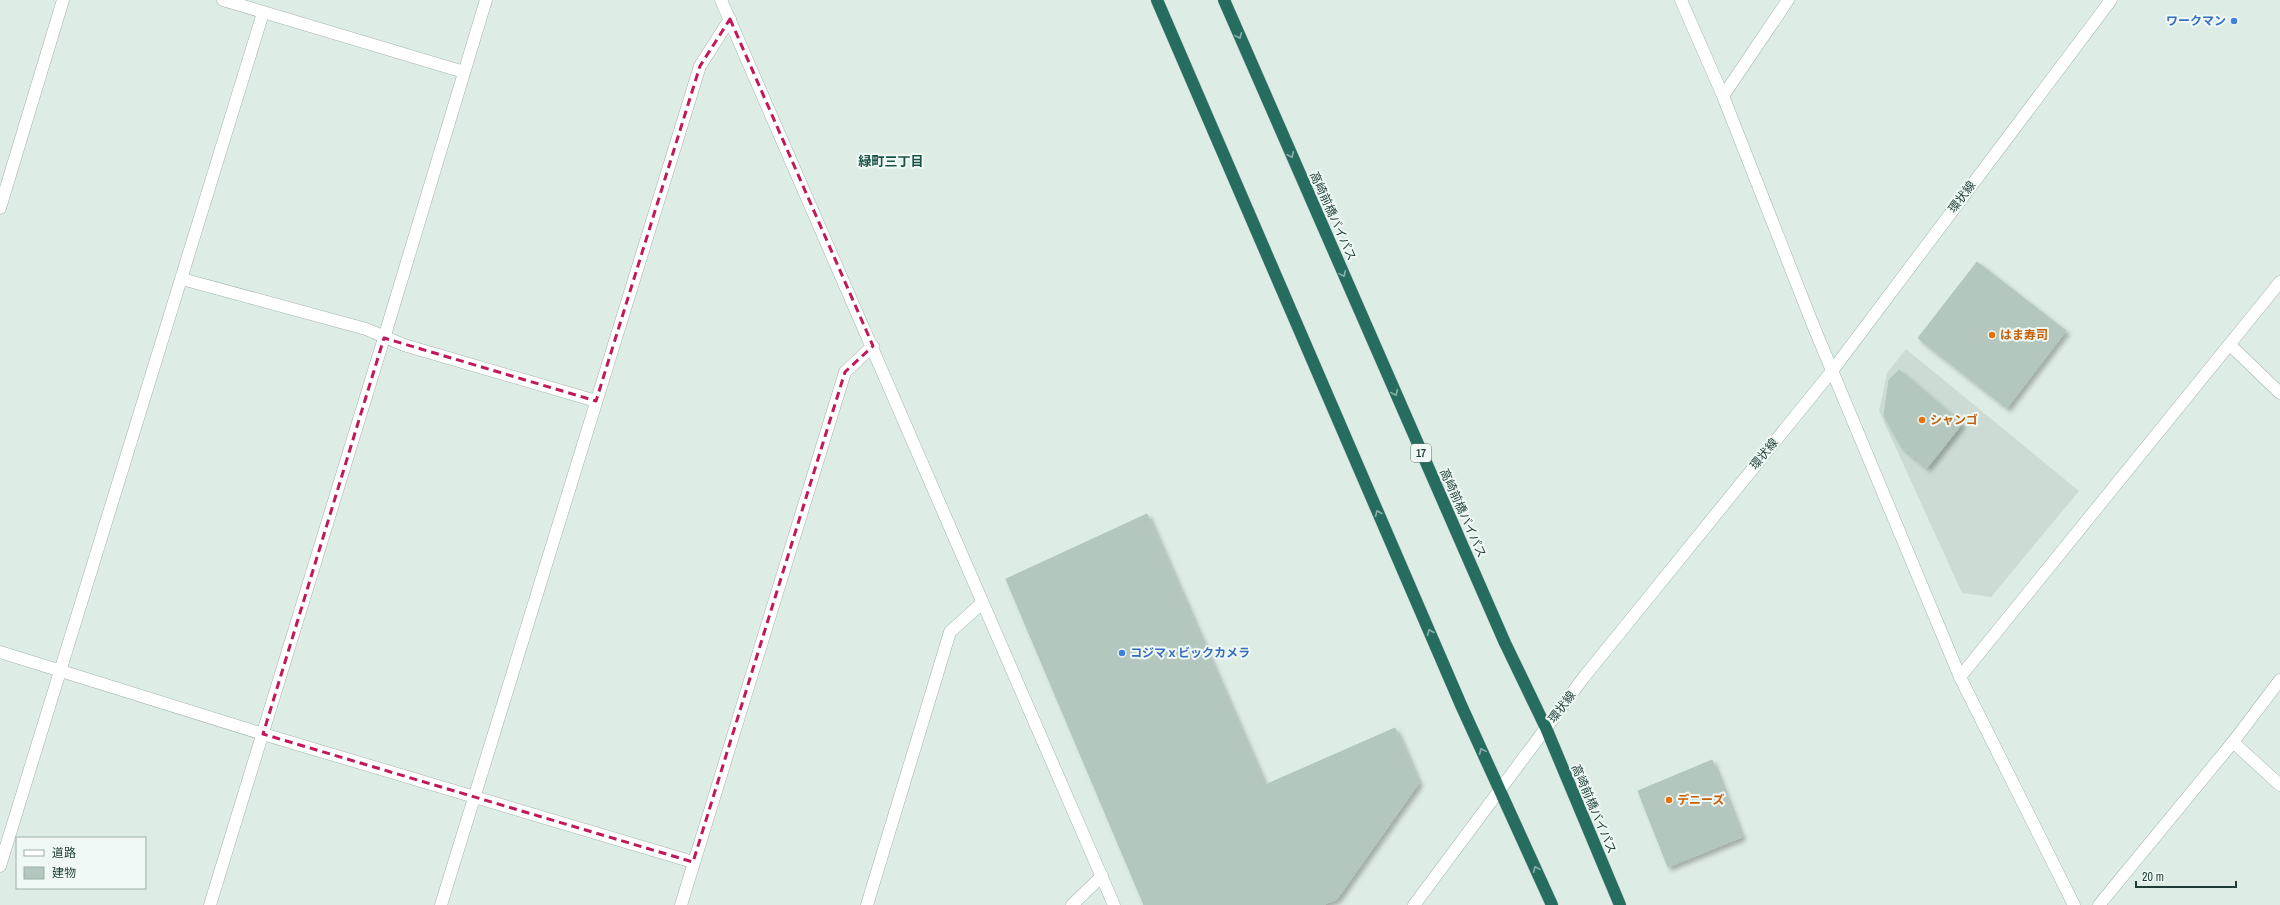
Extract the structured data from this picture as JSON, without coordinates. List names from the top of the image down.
{
  "streets": {
    "highway": ["高崎前橋バイパス", "17"],
    "street": ["環状線"]
  },
  "crossings": [
    ["環状線", "高崎前橋バイパス"]
  ],
  "districts": ["緑町三丁目"],
  "places": [
    "ワークマン",
    "はま寿司",
    "シャンゴ",
    "コジマｘビックカメラ",
    "デニーズ"
  ],
  "legend": ["道路", "建物"],
  "scale_bar": "20 m"
}
